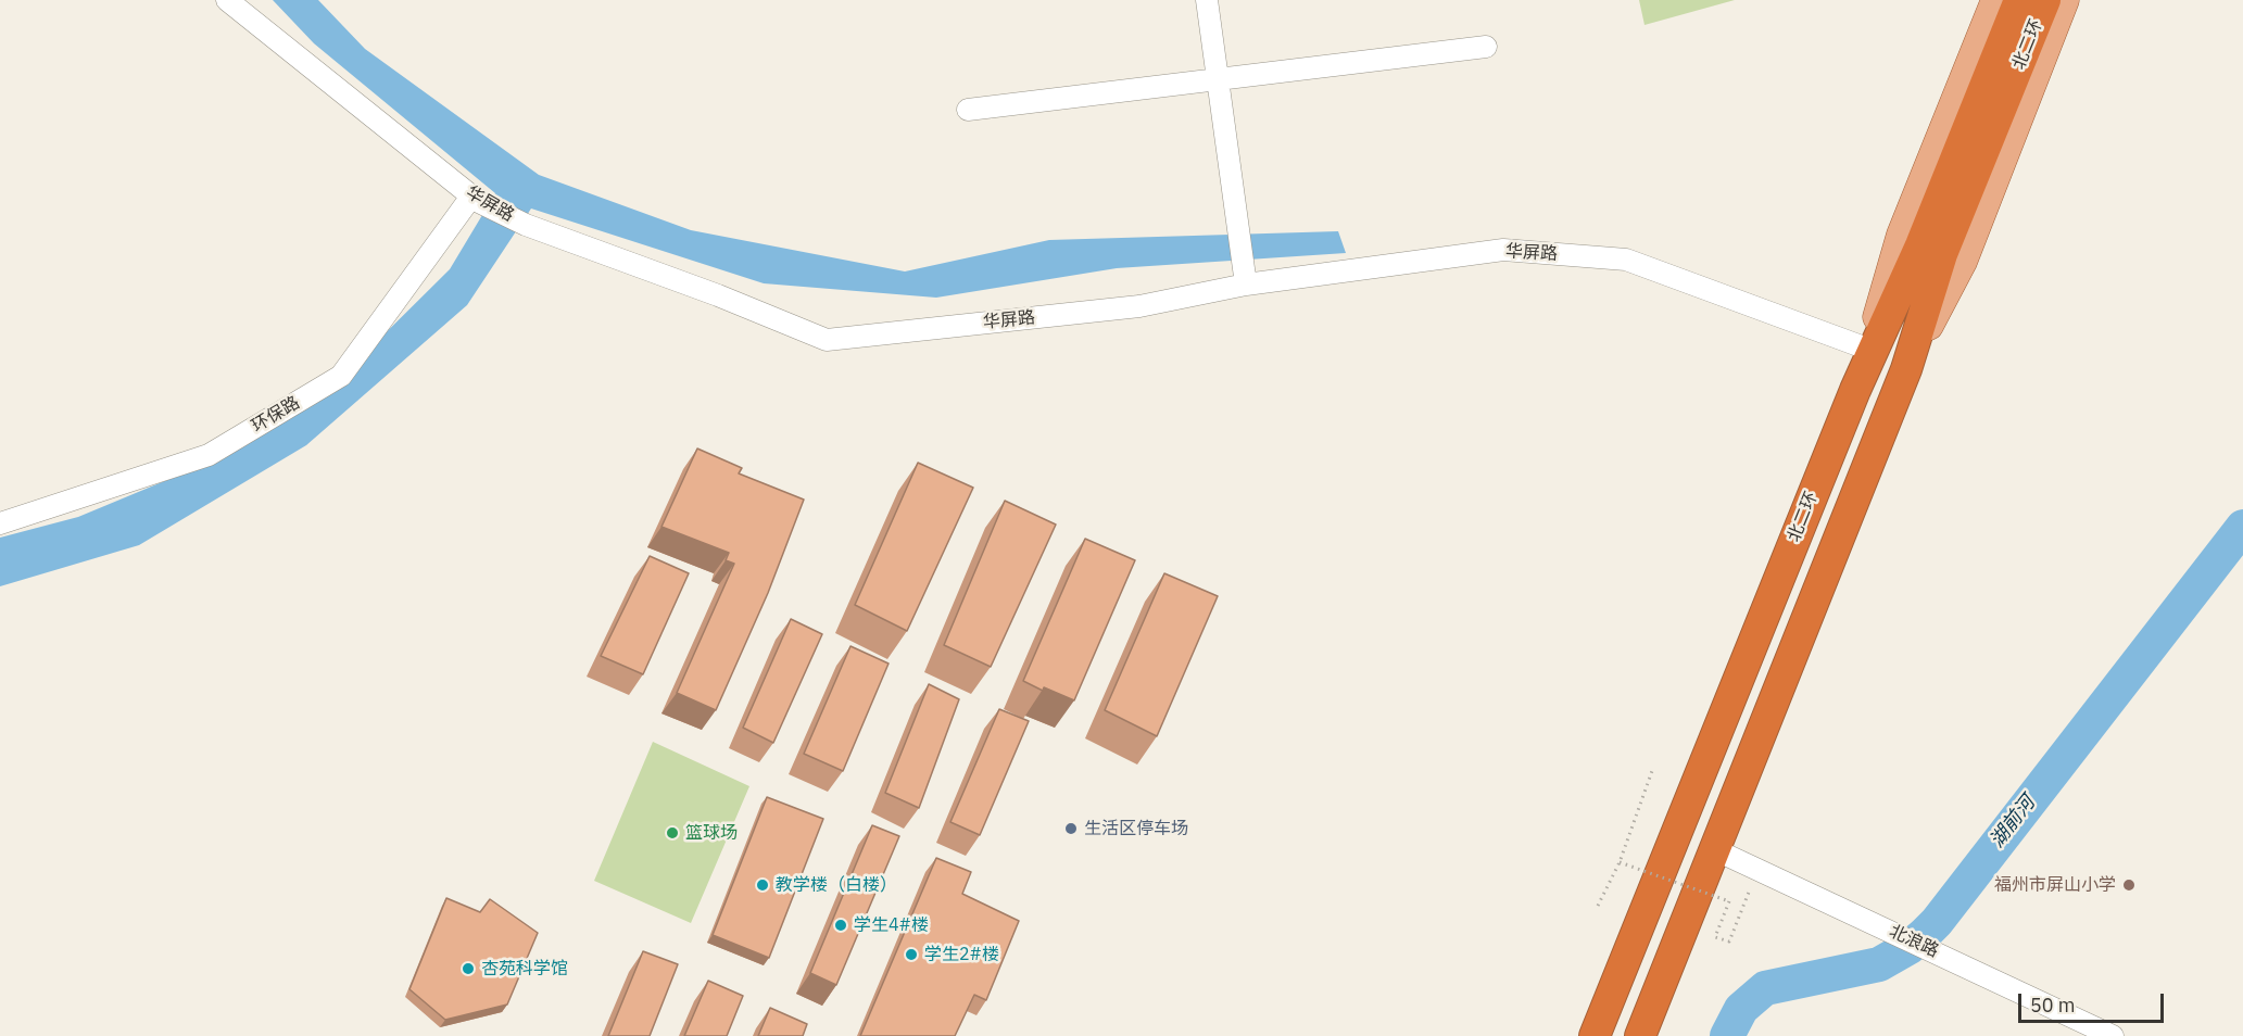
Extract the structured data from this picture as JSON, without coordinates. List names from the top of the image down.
{
  "streets": {
    "highway": ["北二环"],
    "street": ["华屏路", "环保路", "北浪路"]
  },
  "crossings": [
    ["北二环", "北浪路"],
    ["华屏路", "环保路"]
  ],
  "water": ["湖前河"],
  "places": [
    "生活区停车场",
    "篮球场",
    "教学楼（白楼）",
    "福州市屏山小学",
    "学生4#楼",
    "学生2#楼",
    "杏苑科学馆"
  ],
  "scale_bar": "50 m"
}
